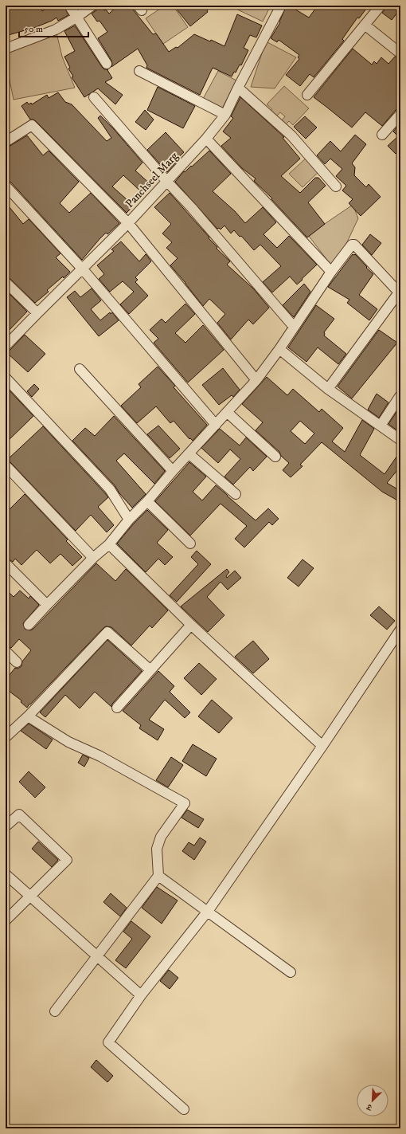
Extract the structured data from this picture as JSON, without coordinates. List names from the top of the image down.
{
  "streets": {
    "street": ["Panchseel Marg"]
  },
  "scale_bar": "50 m",
  "north": "bottom left"
}
